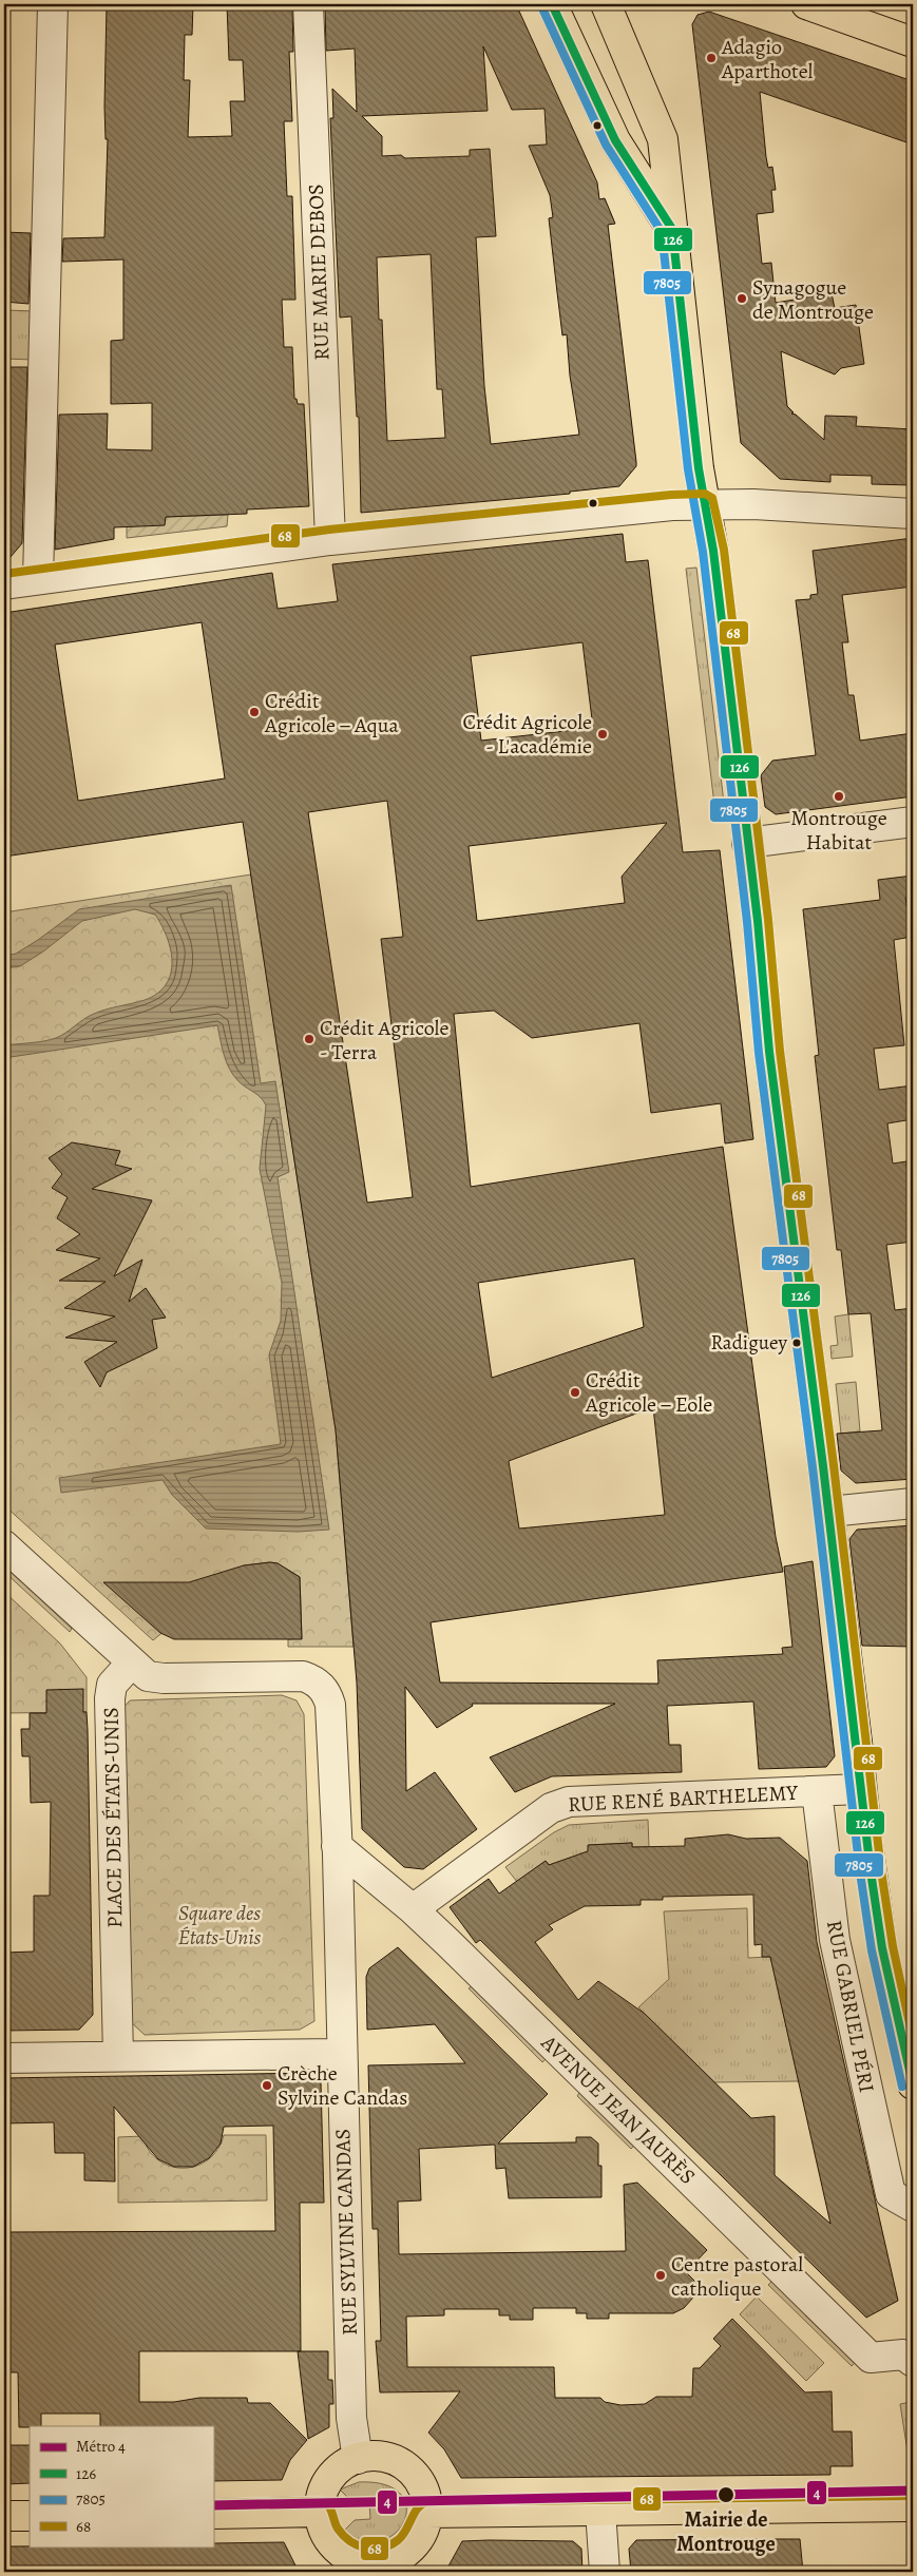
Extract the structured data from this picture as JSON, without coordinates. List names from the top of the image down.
{
  "streets": {
    "main road": ["RUE GABRIEL PÉRI"],
    "street": [
      "RUE MARIE DEBOS",
      "RUE RENÉ BARTHELEMY",
      "PLACE DES ÉTATS-UNIS",
      "AVENUE JEAN JAURÈS",
      "RUE SYLVINE CANDAS"
    ]
  },
  "crossings": [
    ["RUE RENÉ BARTHELEMY", "RUE GABRIEL PÉRI"],
    ["RUE RENÉ BARTHELEMY", "AVENUE JEAN JAURÈS"],
    ["AVENUE JEAN JAURÈS", "RUE SYLVINE CANDAS"]
  ],
  "parks": ["Square des États-Unis"],
  "places": [
    "Adagio Aparthotel",
    "Synagogue de Montrouge",
    "Crédit Agricole − Aqua",
    "Crédit Agricole - L'académie",
    "Montrouge Habitat",
    "Crédit Agricole - Terra",
    "Radiguey",
    "Crédit Agricole − Eole",
    "Crèche Sylvine Candas",
    "Centre pastoral catholique",
    "Mairie de Montrouge"
  ],
  "lines": [
    "transit line 126",
    "transit line 7805",
    "transit line 68",
    "metro line 4"
  ],
  "legend": [
    "Métro 4",
    "126",
    "7805",
    "68"
  ]
}
